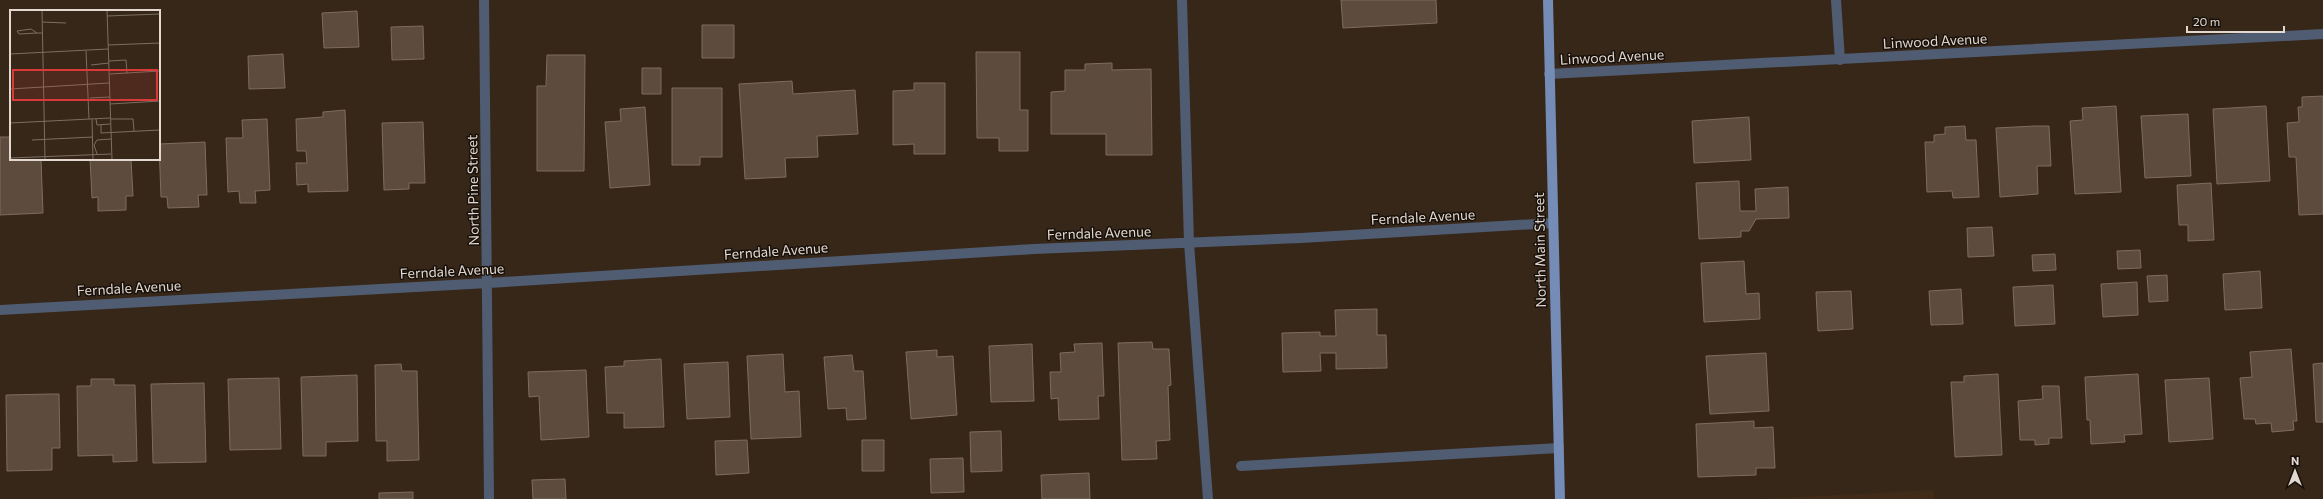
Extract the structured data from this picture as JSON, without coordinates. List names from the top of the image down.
{
  "streets": {
    "main road": ["North Main Street"],
    "street": ["Linwood Avenue", "North Pine Street", "Ferndale Avenue"]
  },
  "crossings": [
    ["Linwood Avenue", "North Main Street"],
    ["North Pine Street", "Ferndale Avenue"],
    ["Ferndale Avenue", "North Main Street"]
  ],
  "scale_bar": "20 m",
  "north": "top"
}
